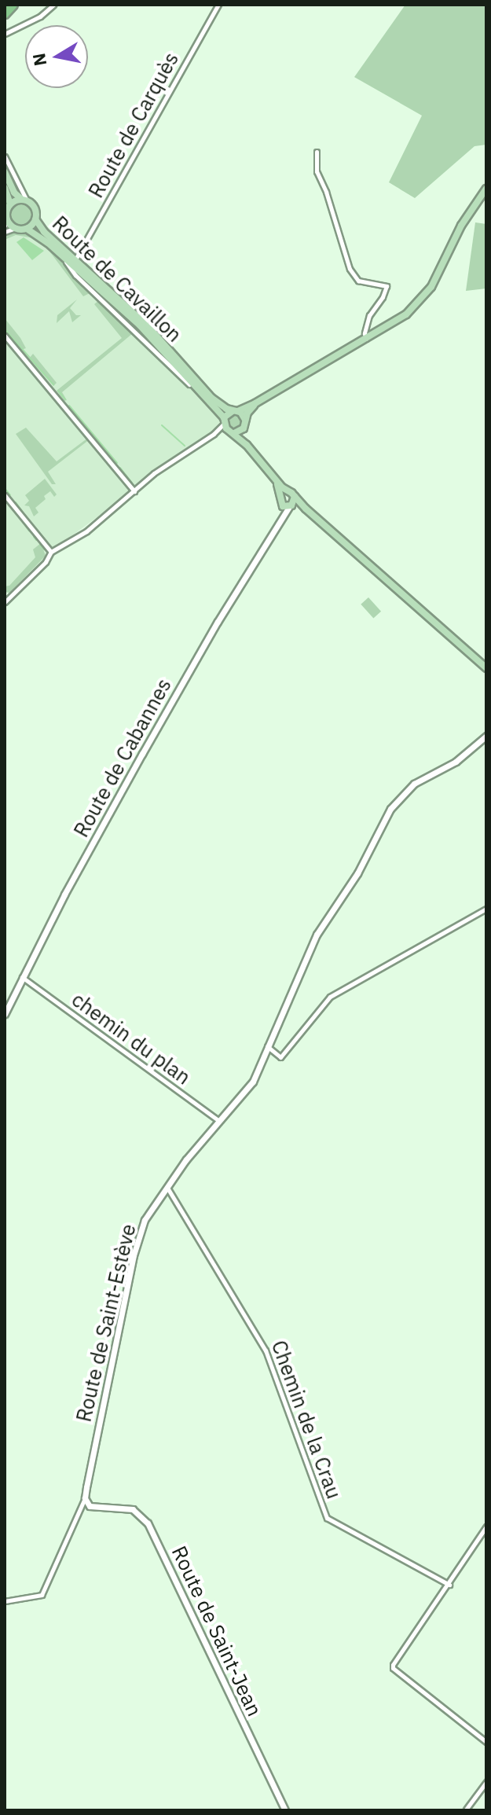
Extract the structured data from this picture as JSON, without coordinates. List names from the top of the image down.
{
  "streets": {
    "main road": ["Route de Cavaillon"],
    "street": [
      "Route de Carquès",
      "Route de Cabannes",
      "chemin du plan",
      "Route de Saint-Estève",
      "Chemin de la Crau",
      "Route de Saint-Jean"
    ]
  },
  "crossings": [
    ["Route de Carquès", "Route de Cavaillon"],
    ["Route de Cabannes", "chemin du plan"],
    ["chemin du plan", "Route de Saint-Estève"],
    ["Route de Saint-Estève", "Chemin de la Crau"],
    ["Route de Saint-Estève", "Route de Saint-Jean"]
  ],
  "north": "left"
}
